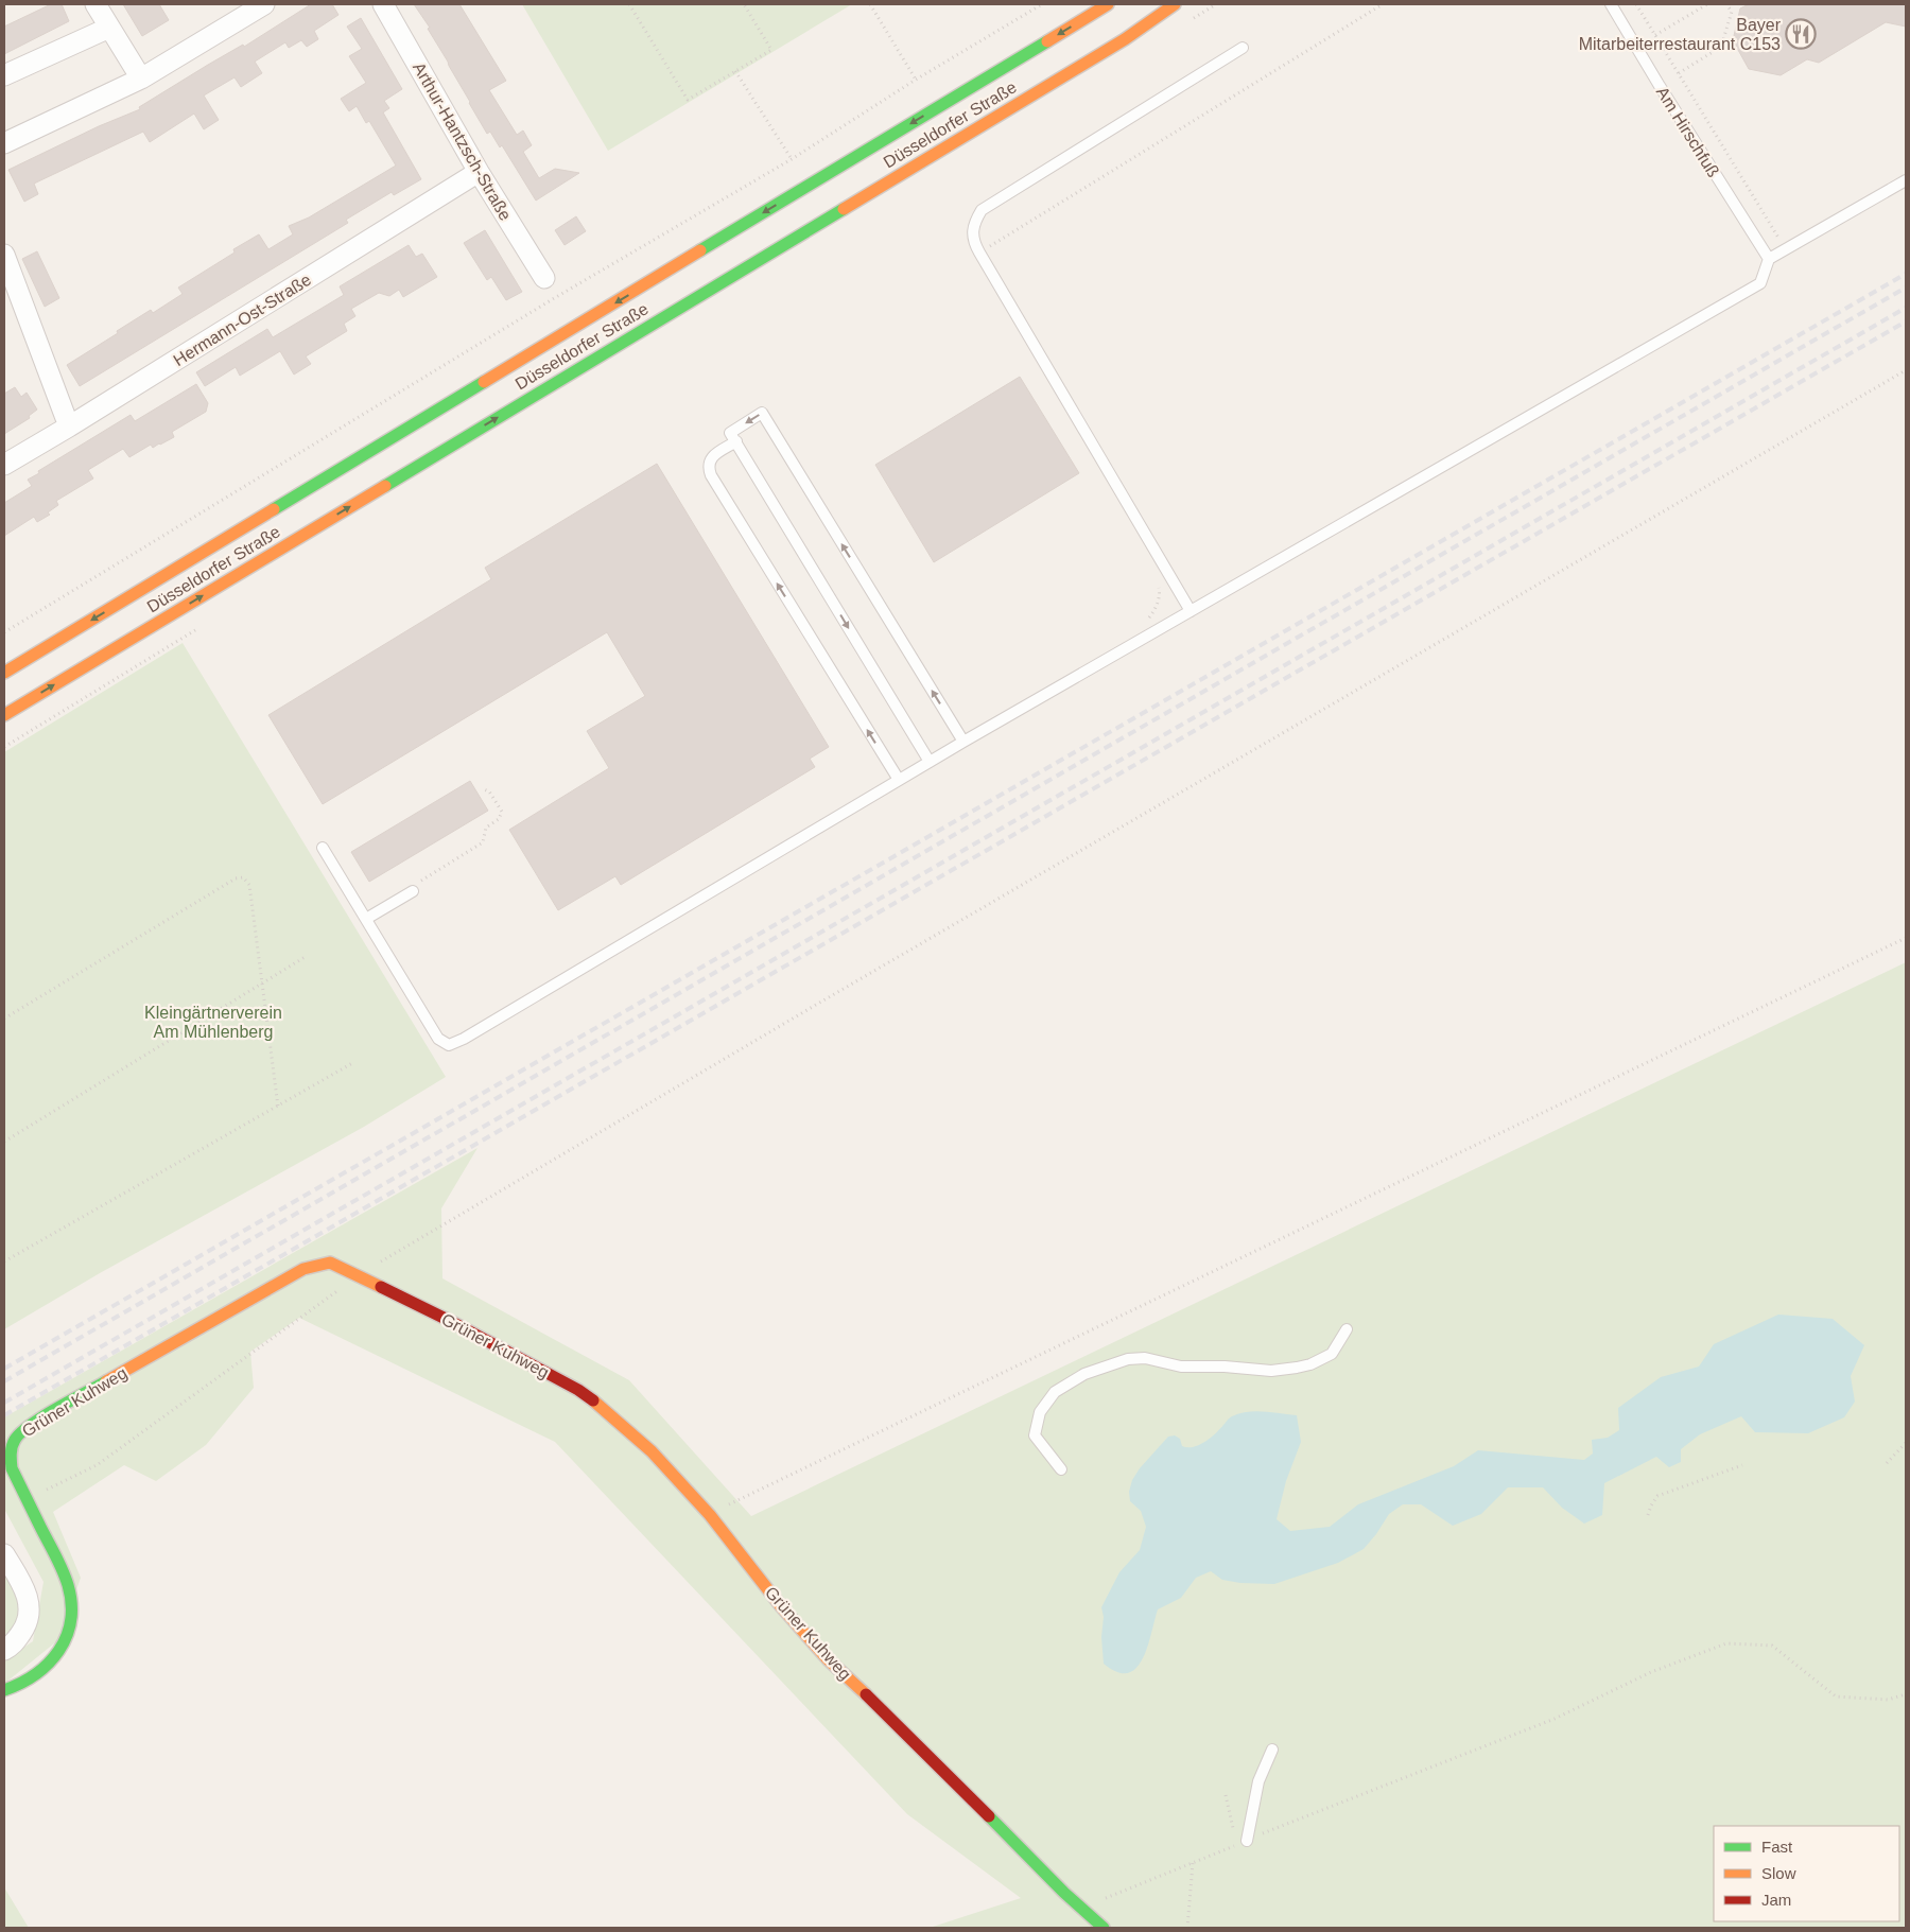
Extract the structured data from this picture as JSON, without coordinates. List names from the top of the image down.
{
  "streets": {
    "main road": ["Düsseldorfer Straße", "Grüner Kuhweg"],
    "street": ["Arthur-Hantzsch-Straße", "Hermann-Ost-Straße"],
    "lane": ["Am Hirschfuß"]
  },
  "crossings": [
    ["Arthur-Hantzsch-Straße", "Hermann-Ost-Straße"]
  ],
  "parks": ["Kleingärtnerverein Am Mühlenberg"],
  "places": {
    "restaurant": ["Bayer Mitarbeiterrestaurant C153"]
  },
  "legend": ["Fast", "Slow", "Jam"]
}
